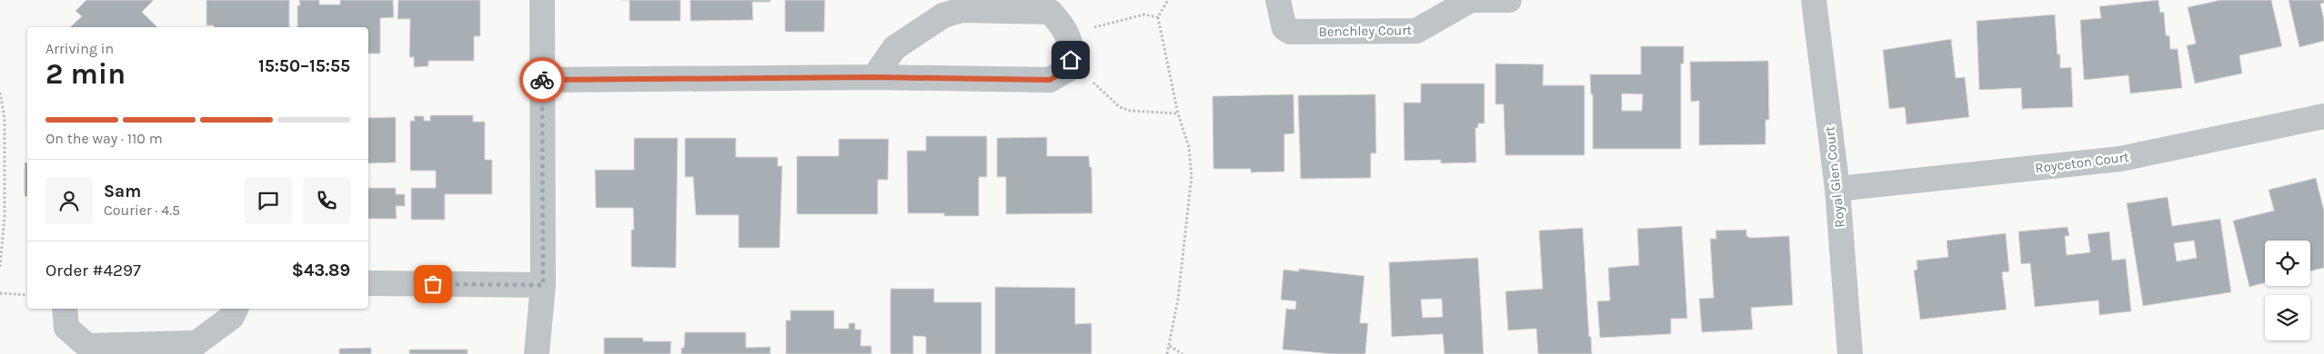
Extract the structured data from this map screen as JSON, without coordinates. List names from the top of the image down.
{
  "streets": {
    "street": ["Benchley Court", "Royceton Court", "Royal Glen Court"]
  },
  "crossings": [
    ["Royceton Court", "Royal Glen Court"]
  ],
  "page": {
    "heading": ["2 min", "Arriving in", "15:50–15:55"],
    "panel": [
      "Sam",
      "Courier · 4.5",
      "Order #4297",
      "$43.89"
    ],
    "bar": "On the way · 110 m"
  }
}
